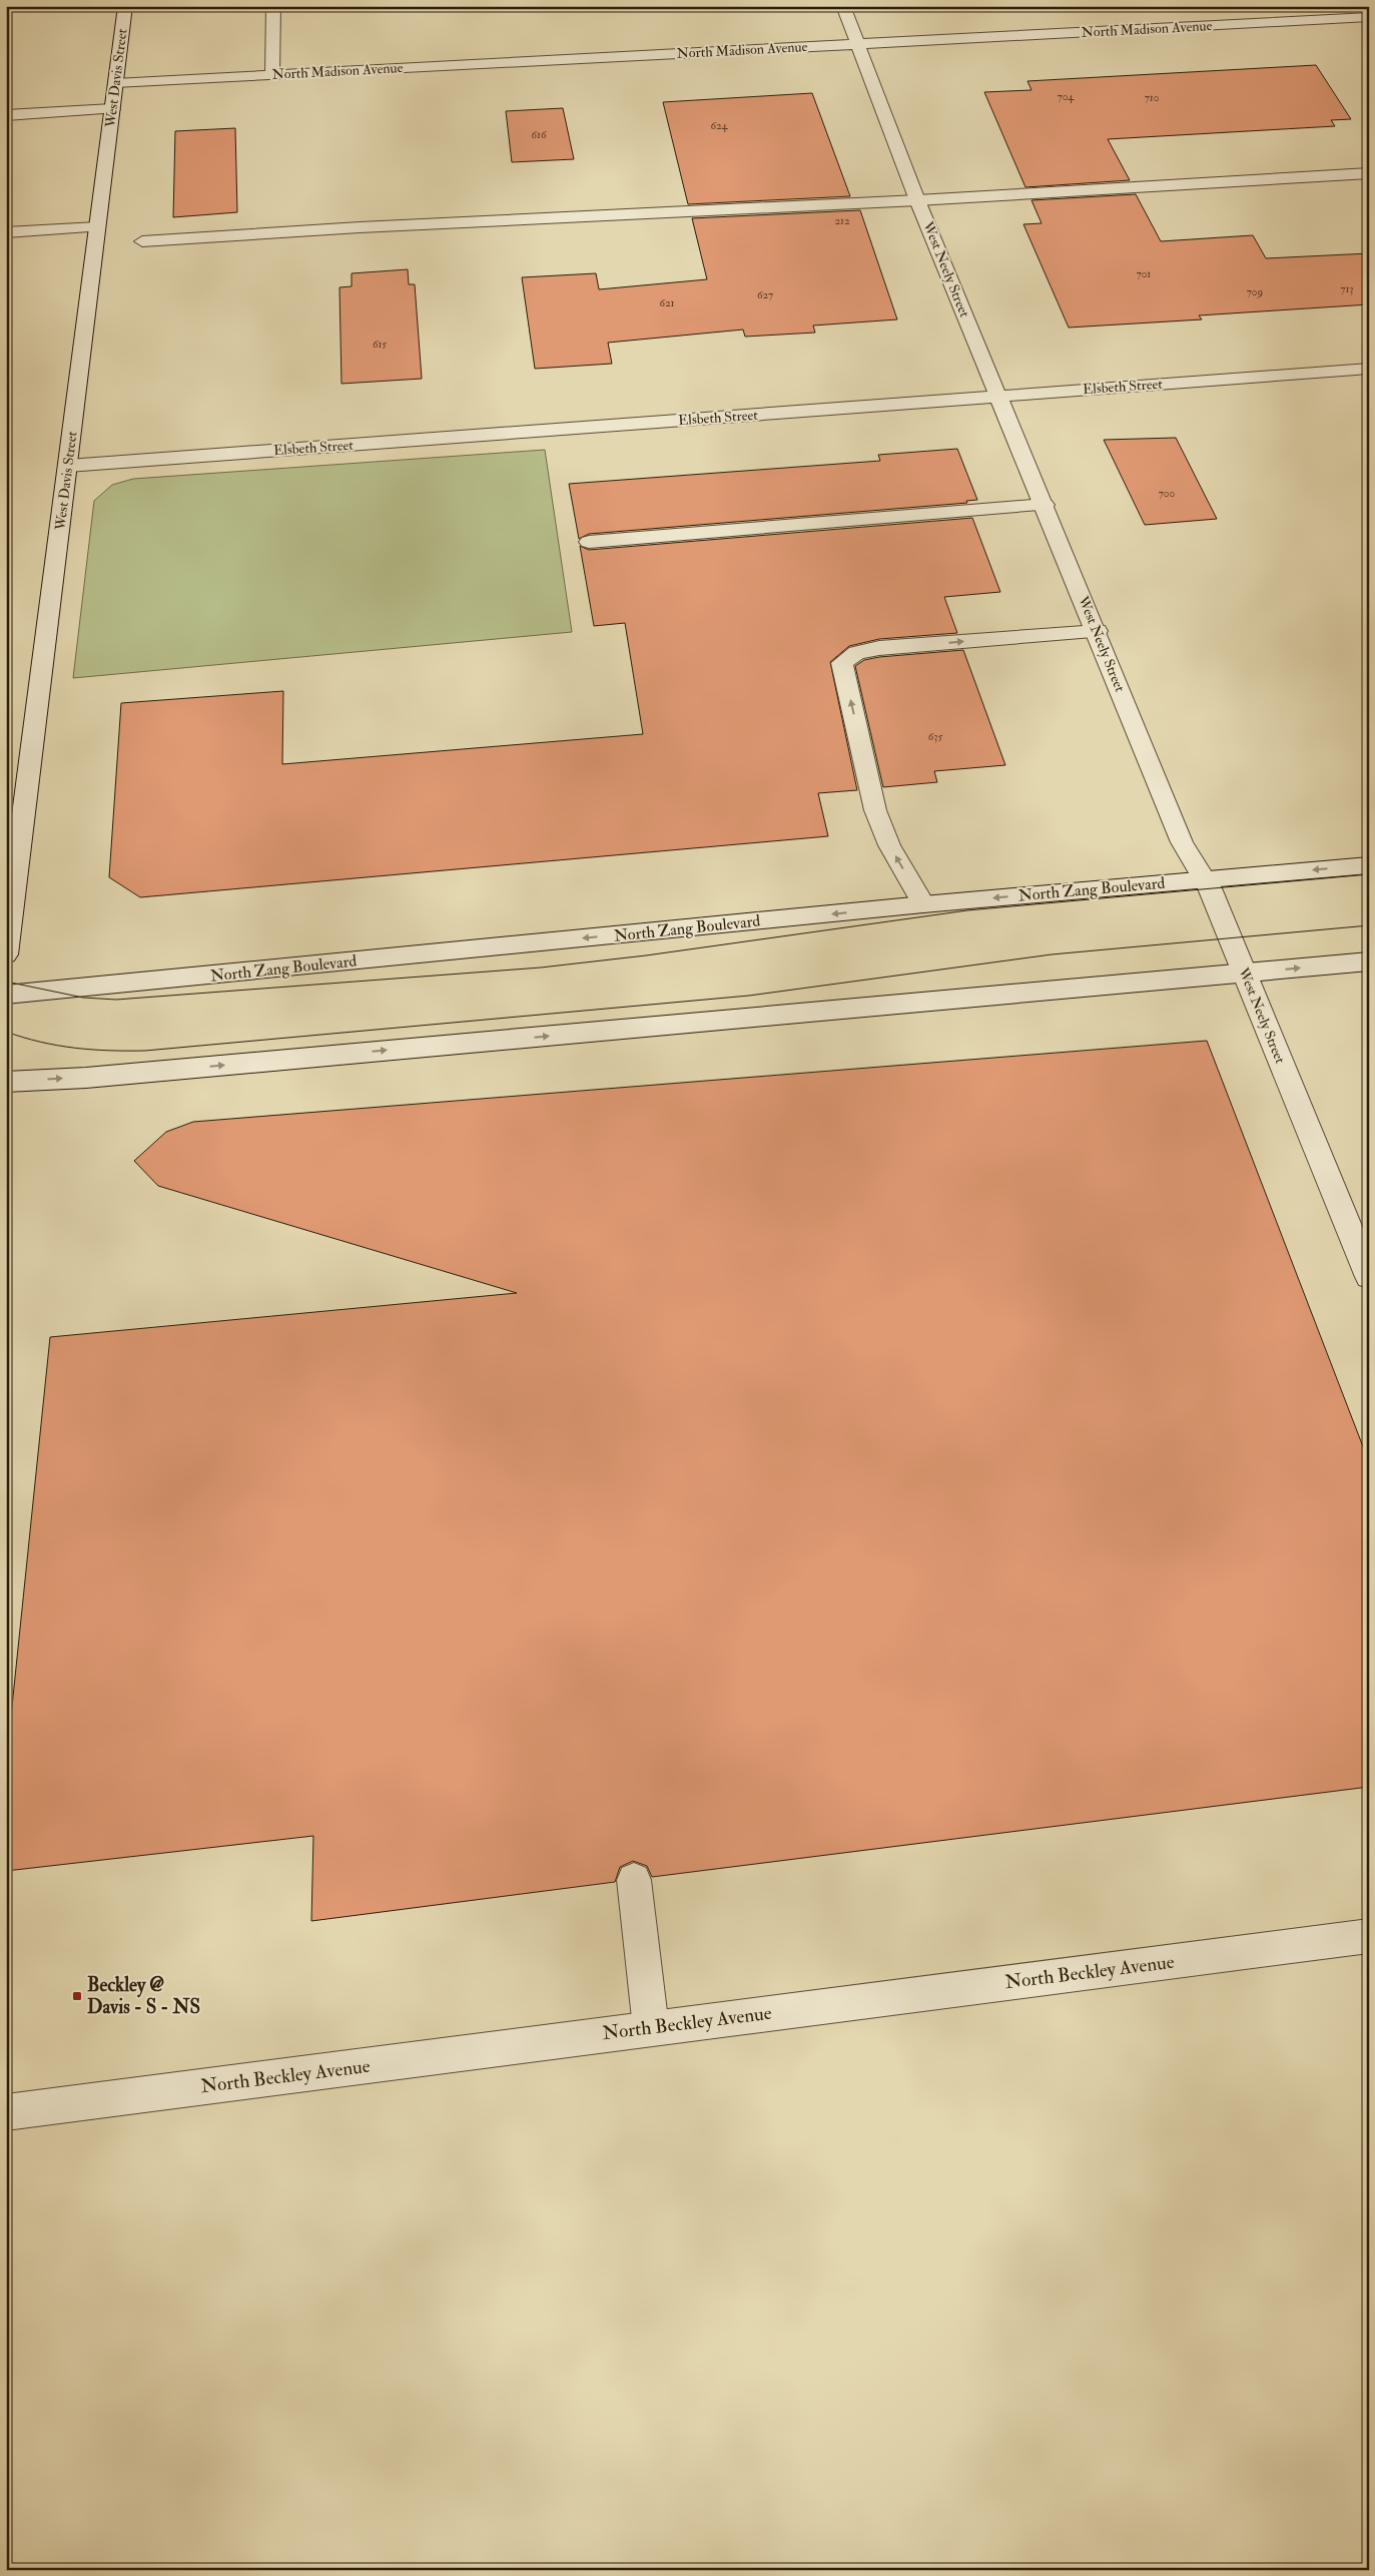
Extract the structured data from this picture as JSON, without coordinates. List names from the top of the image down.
{
  "streets": {
    "street": [
      "North Madison Avenue",
      "West Davis Street",
      "West Neely Street",
      "Elsbeth Street",
      "North Zang Boulevard",
      "North Beckley Avenue"
    ]
  },
  "crossings": [
    ["North Madison Avenue", "West Davis Street"],
    ["North Madison Avenue", "West Neely Street"],
    ["West Davis Street", "Elsbeth Street"],
    ["West Neely Street", "Elsbeth Street"],
    ["West Neely Street", "North Zang Boulevard"]
  ],
  "places": {
    "transit": ["Beckley @ Davis - S - NS"]
  },
  "house_numbers": [
    "704",
    "710",
    "624",
    "616",
    "212",
    "701",
    "713",
    "709",
    "627",
    "621",
    "615",
    "700",
    "635"
  ]
}
